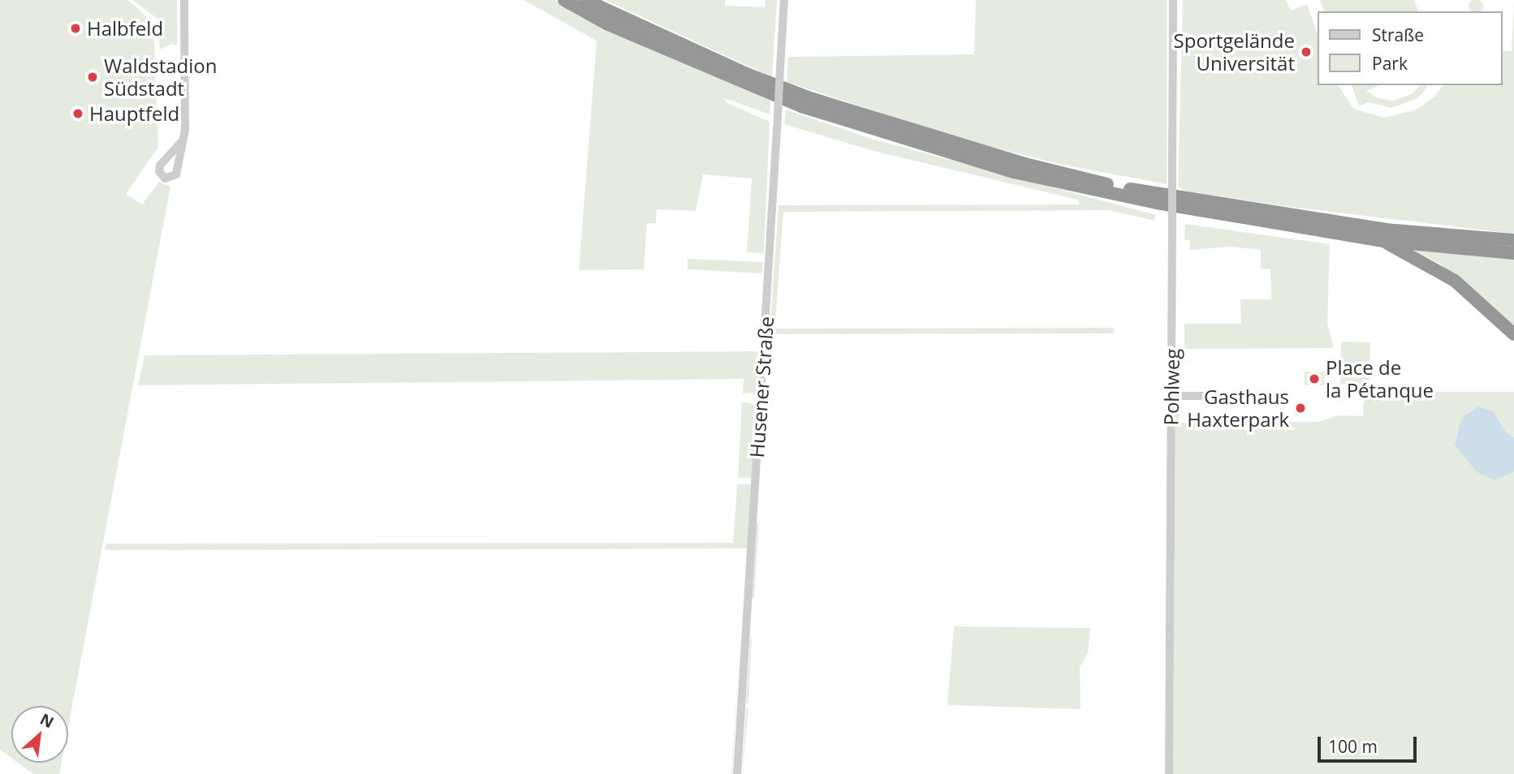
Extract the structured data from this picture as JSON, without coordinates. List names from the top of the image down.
{
  "streets": {
    "street": ["Husener Straße", "Pohlweg"]
  },
  "places": [
    "Halbfeld",
    "Sportgelände Universität",
    "Waldstadion Südstadt",
    "Hauptfeld",
    "Place de la Pétanque",
    "Gasthaus Haxterpark"
  ],
  "legend": ["Straße", "Park"],
  "scale_bar": "100 m",
  "north": "top right"
}
